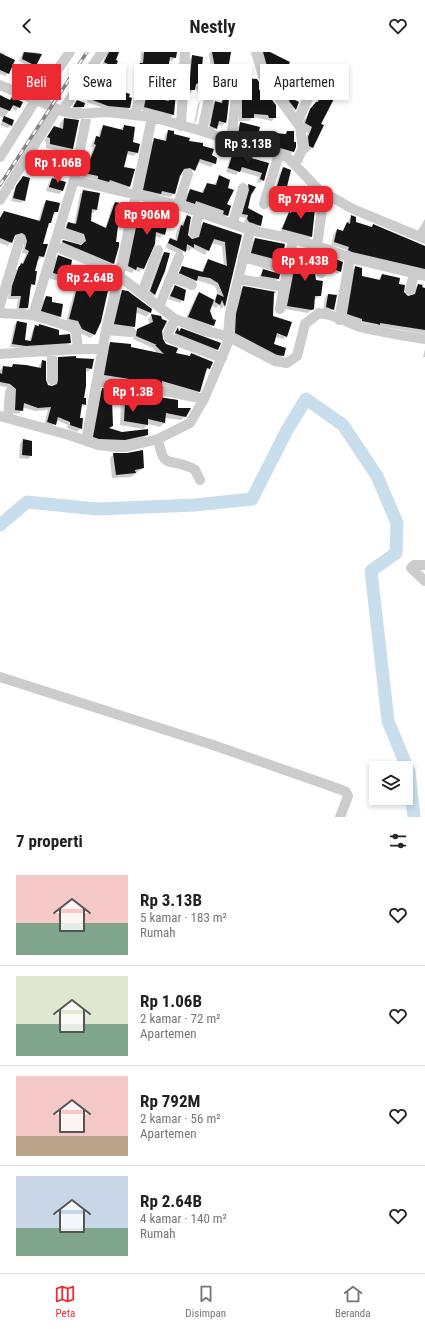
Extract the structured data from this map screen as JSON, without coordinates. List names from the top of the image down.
{
  "page": {
    "header": "Nestly",
    "chip": [
      "Beli",
      "Sewa",
      "Filter",
      "Baru",
      "Apartemen"
    ],
    "price": [
      "Rp 3.13B",
      "Rp 1.06B",
      "Rp 792M",
      "Rp 906M",
      "Rp 1.43B",
      "Rp 2.64B",
      "Rp 1.3B"
    ],
    "heading": "7 properti",
    "list": [
      {
        "name": "Rp 3.13B",
        "note": "5 kamar · 183 m² · Rumah"
      },
      {
        "name": "Rp 1.06B",
        "note": "2 kamar · 72 m² · Apartemen"
      },
      {
        "name": "Rp 792M",
        "note": "2 kamar · 56 m² · Apartemen"
      },
      {
        "name": "Rp 2.64B",
        "note": "4 kamar · 140 m² · Rumah"
      }
    ],
    "tabs": ["Peta", "Disimpan", "Beranda"]
  }
}
